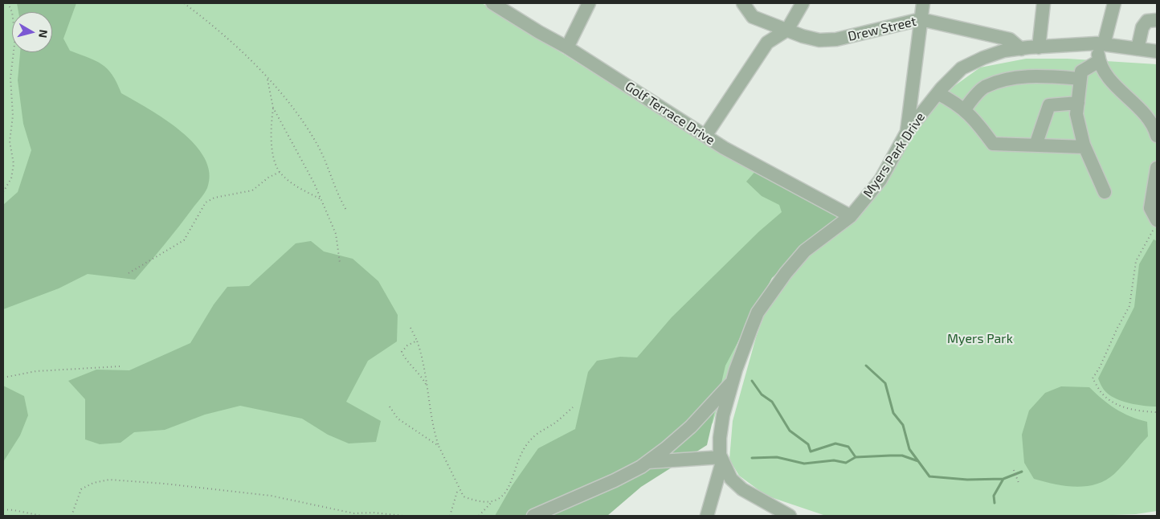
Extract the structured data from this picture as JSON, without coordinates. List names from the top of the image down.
{
  "streets": {
    "street": ["Drew Street", "Golf Terrace Drive", "Myers Park Drive"]
  },
  "crossings": [
    ["Drew Street", "Myers Park Drive"],
    ["Golf Terrace Drive", "Myers Park Drive"]
  ],
  "parks": ["Myers Park"],
  "north": "right"
}
